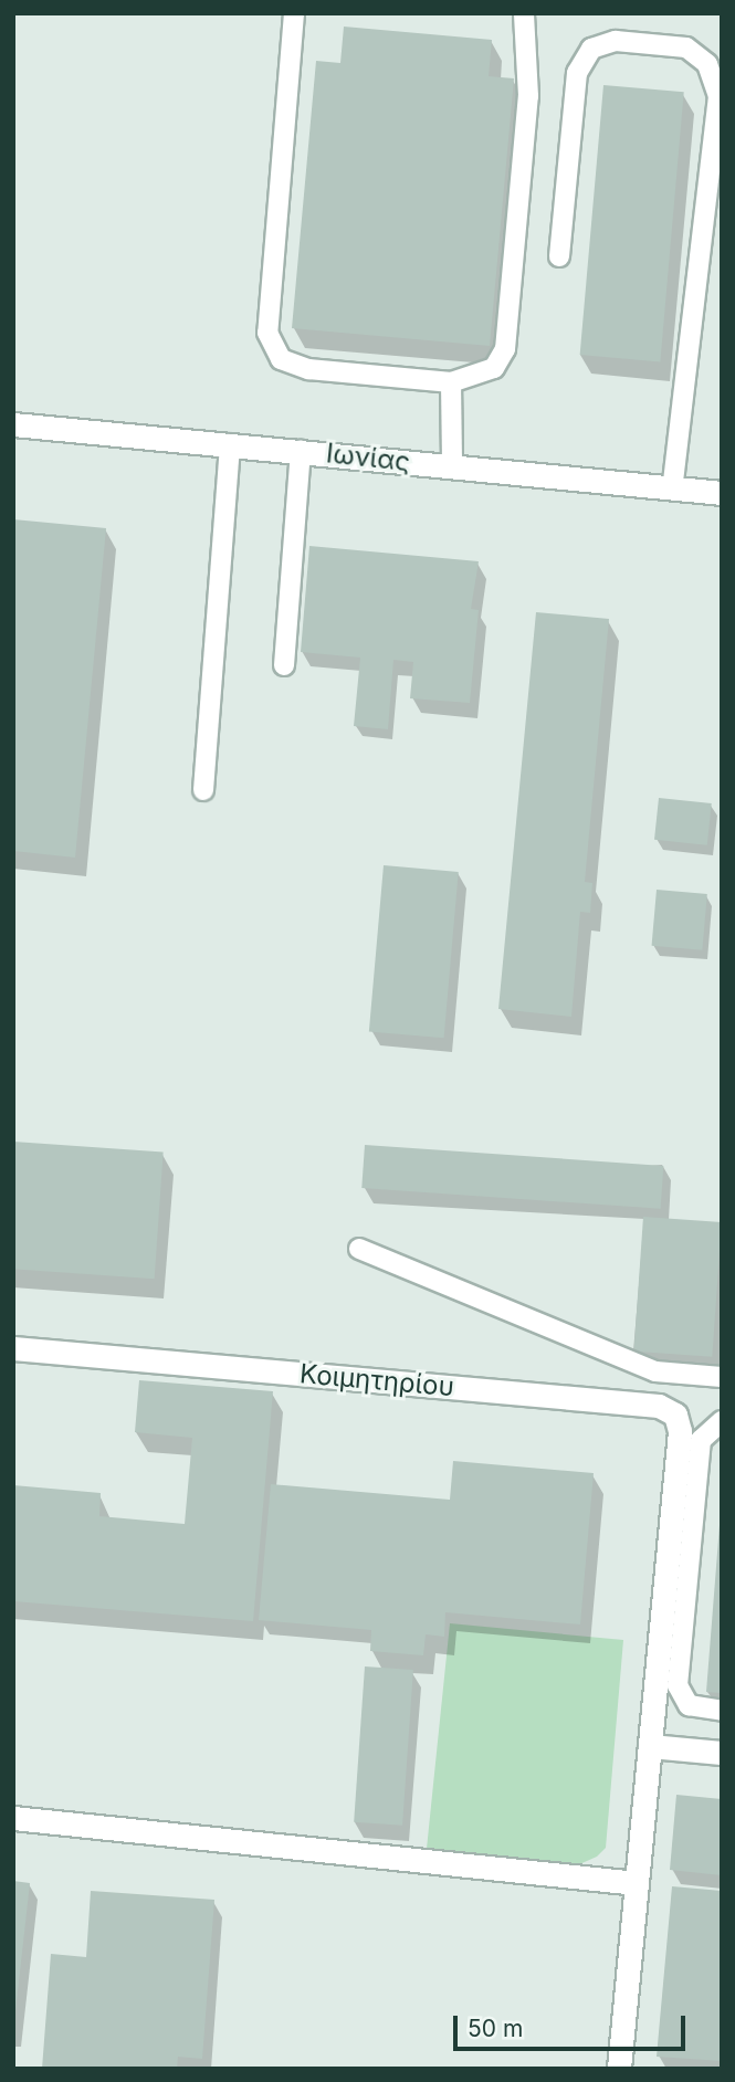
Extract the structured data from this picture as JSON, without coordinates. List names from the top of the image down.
{
  "streets": {
    "street": ["Ιωνίας", "Κοιμητηρίου"]
  },
  "scale_bar": "50 m"
}
